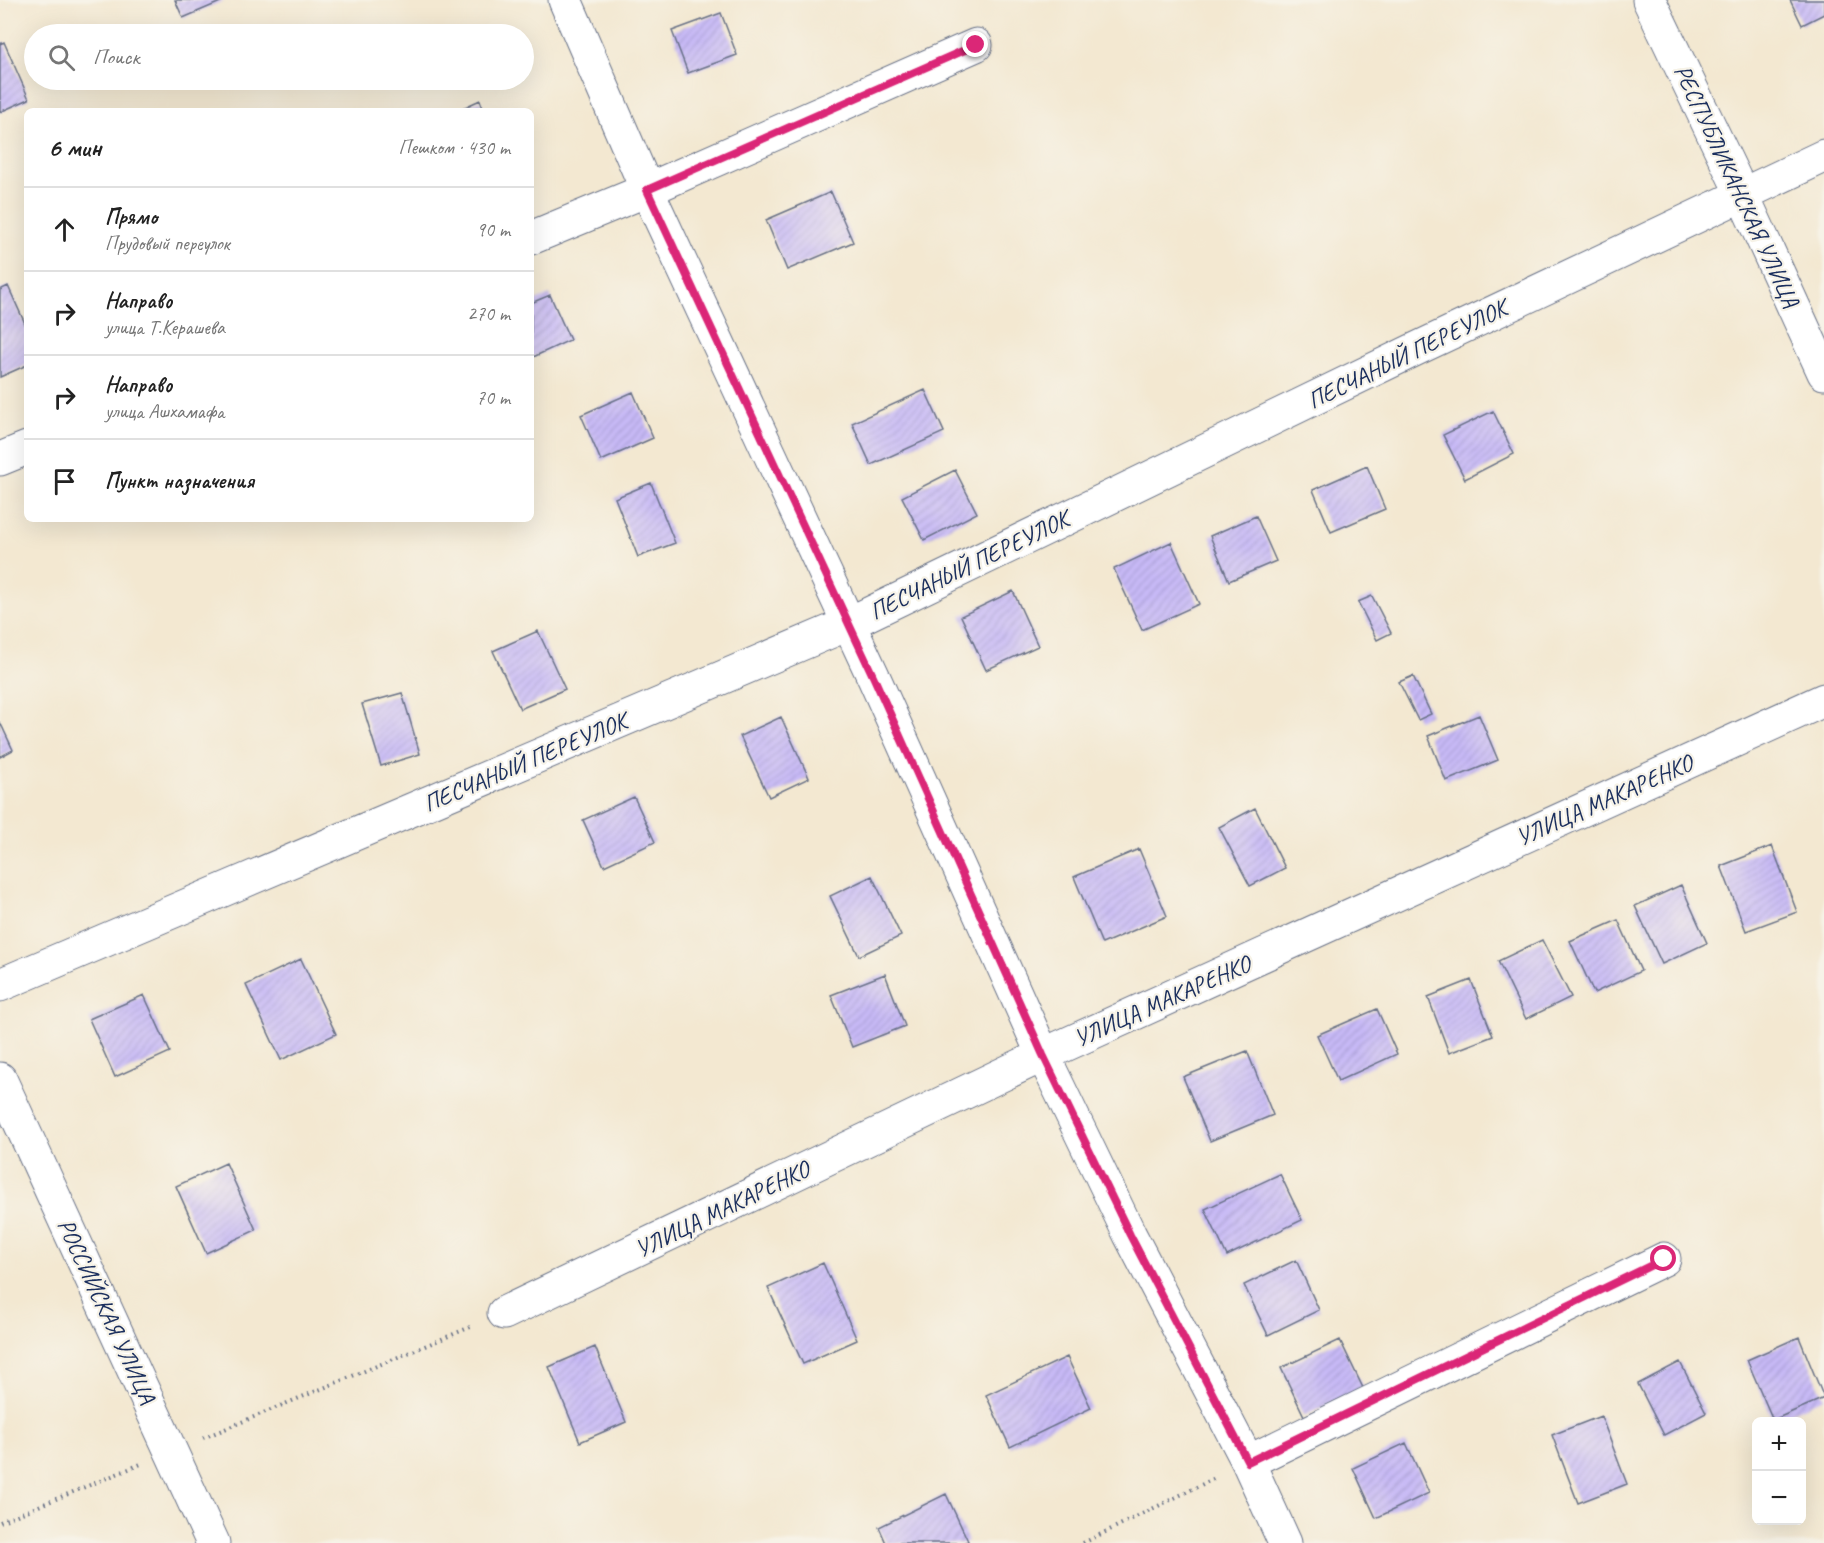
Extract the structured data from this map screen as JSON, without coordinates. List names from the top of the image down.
{
  "streets": {
    "street": [
      "РЕСПУБЛИКАНСКАЯ УЛИЦА",
      "ПЕСЧАНЫЙ ПЕРЕУЛОК",
      "УЛИЦА МАКАРЕНКО",
      "РОССИЙСКАЯ УЛИЦА"
    ]
  },
  "crossings": [
    ["РЕСПУБЛИКАНСКАЯ УЛИЦА", "ПЕСЧАНЫЙ ПЕРЕУЛОК"]
  ],
  "page": {
    "search": "Поиск",
    "heading": ["6 мин", "Пешком · 430 m"],
    "list": [
      ["Прямо", "Прудовый переулок", "90 m"],
      ["Направо", "улица Т.Керашева", "270 m"],
      ["Направо", "улица Ашхамафа", "70 m"],
      "Пункт назначения"
    ],
    "map_buttons": ["+", "−"]
  }
}
